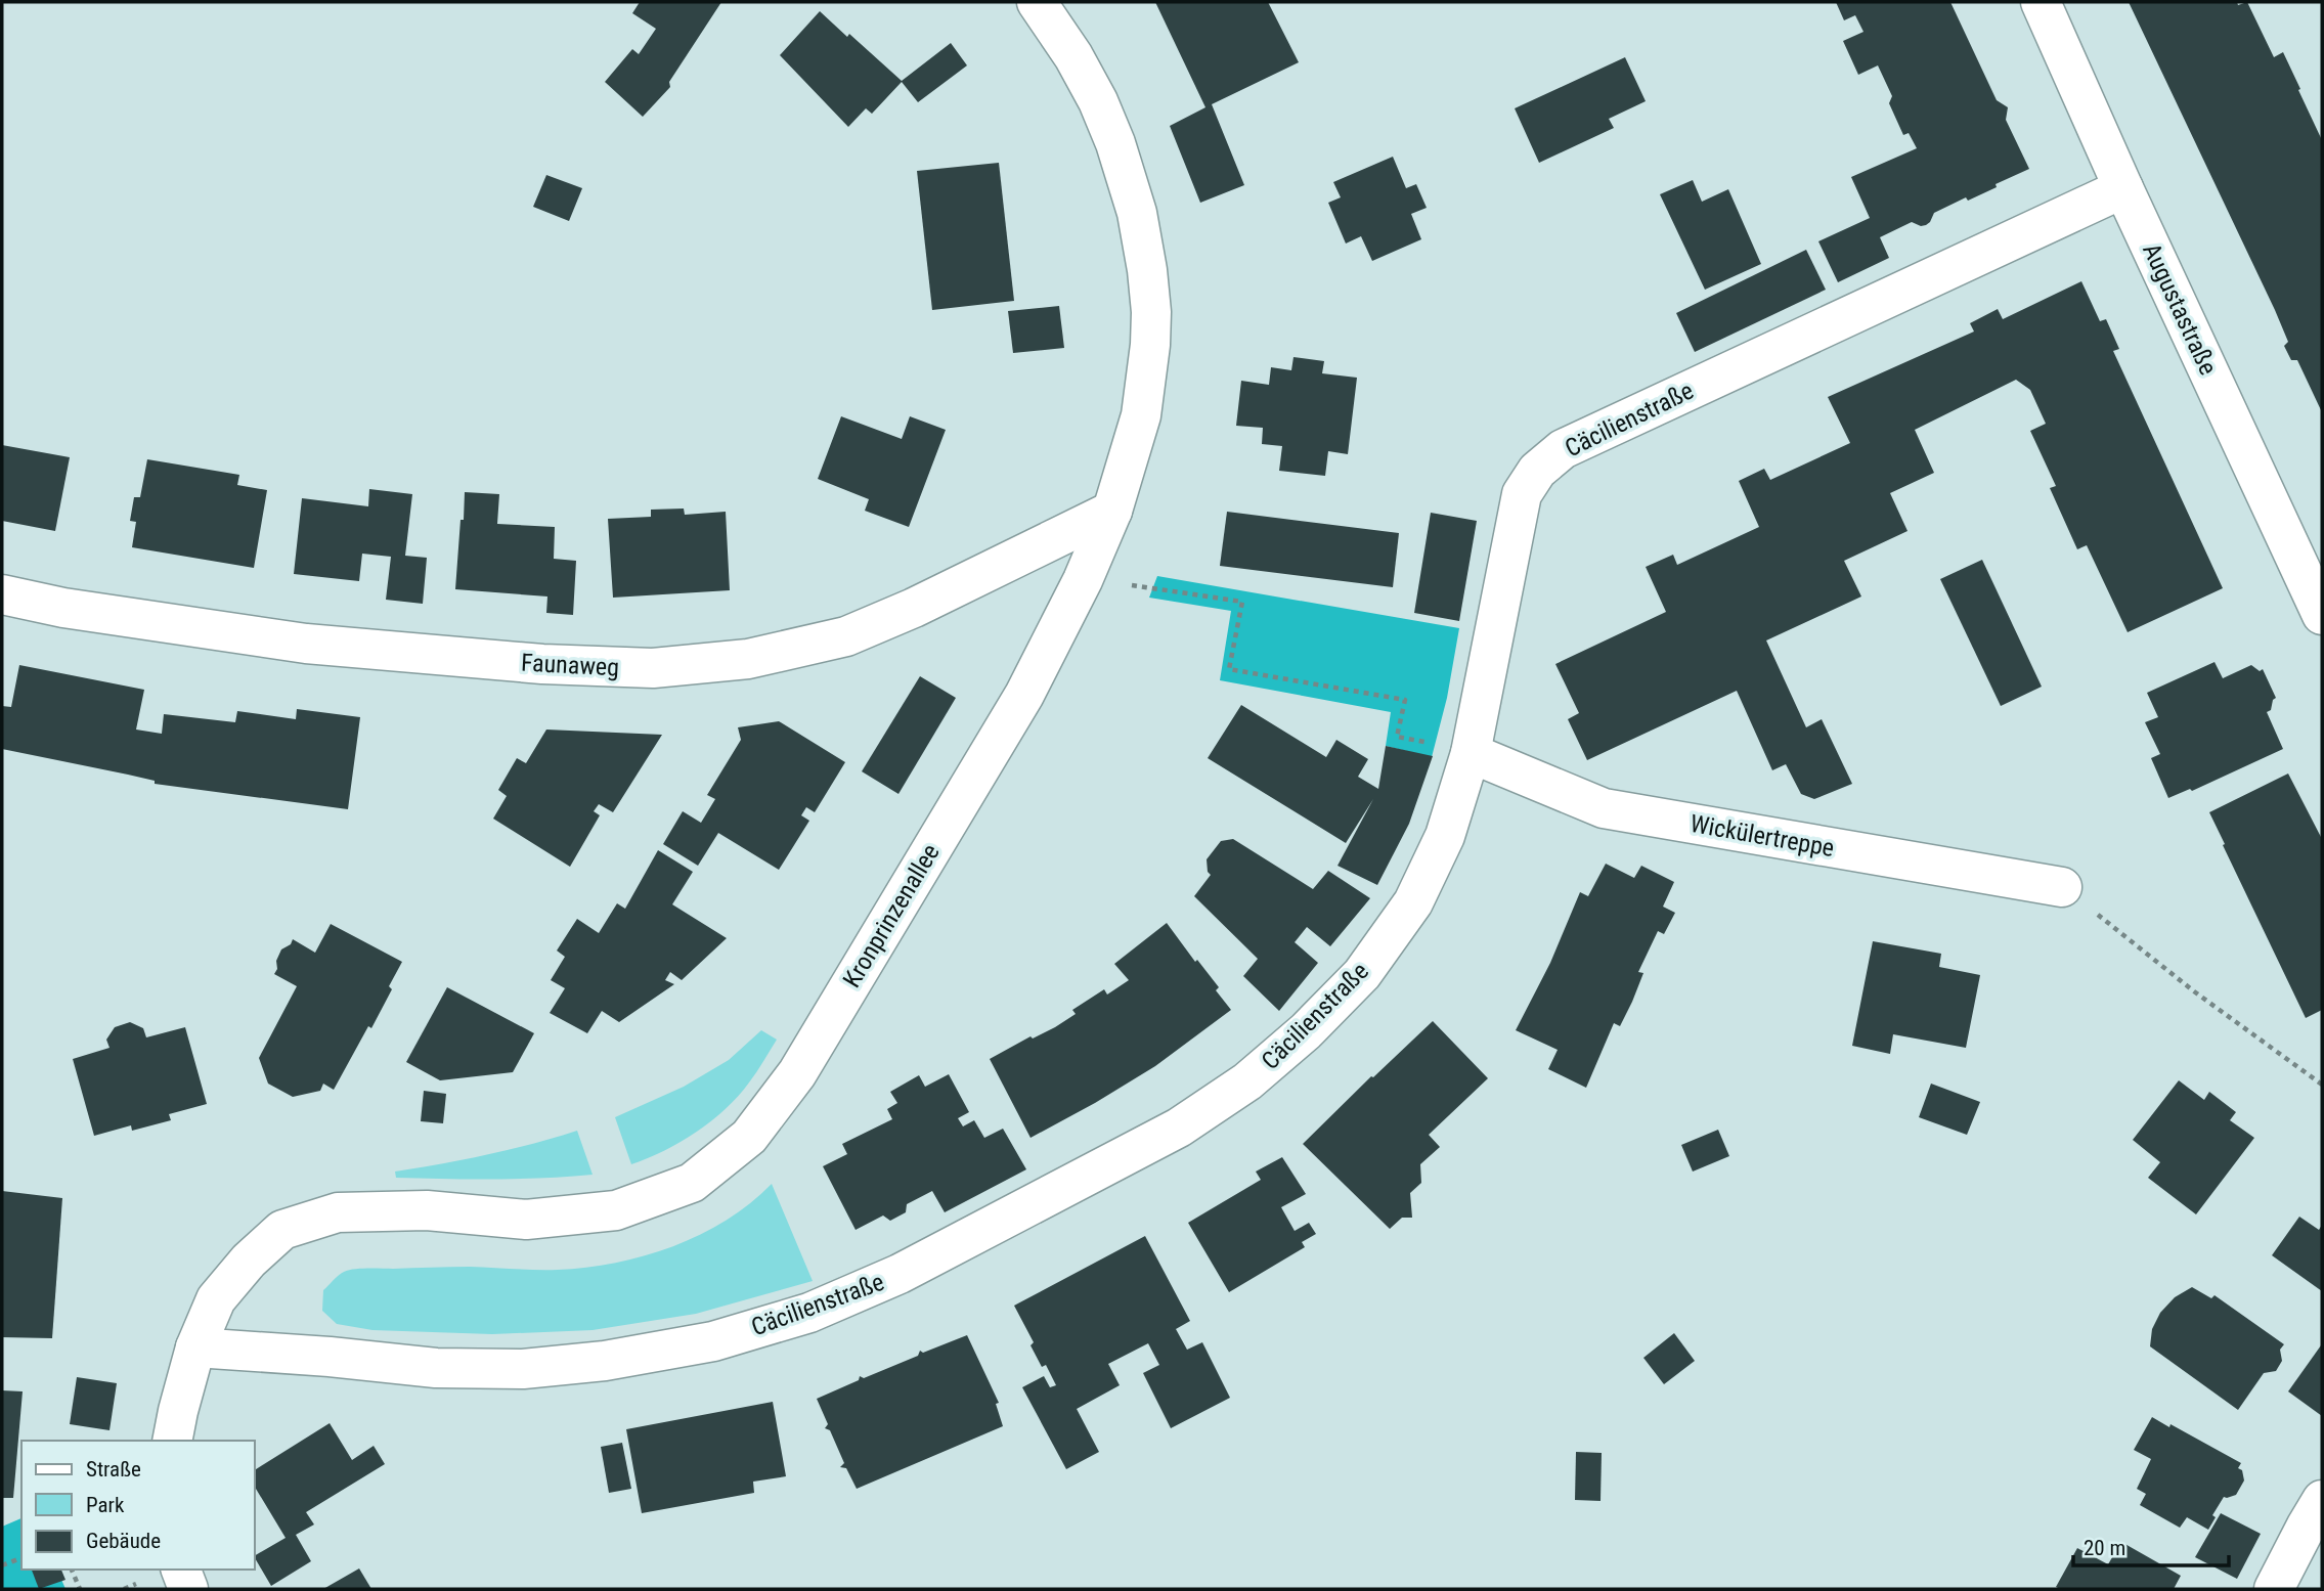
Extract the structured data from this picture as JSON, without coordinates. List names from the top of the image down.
{
  "streets": {
    "street": [
      "Augustastraße",
      "Cäcilienstraße",
      "Faunaweg",
      "Wickülertreppe",
      "Kronprinzenallee"
    ]
  },
  "crossings": [
    ["Augustastraße", "Cäcilienstraße"],
    ["Cäcilienstraße", "Wickülertreppe"],
    ["Cäcilienstraße", "Kronprinzenallee"],
    ["Faunaweg", "Kronprinzenallee"]
  ],
  "legend": ["Straße", "Park", "Gebäude"],
  "scale_bar": "20 m"
}
